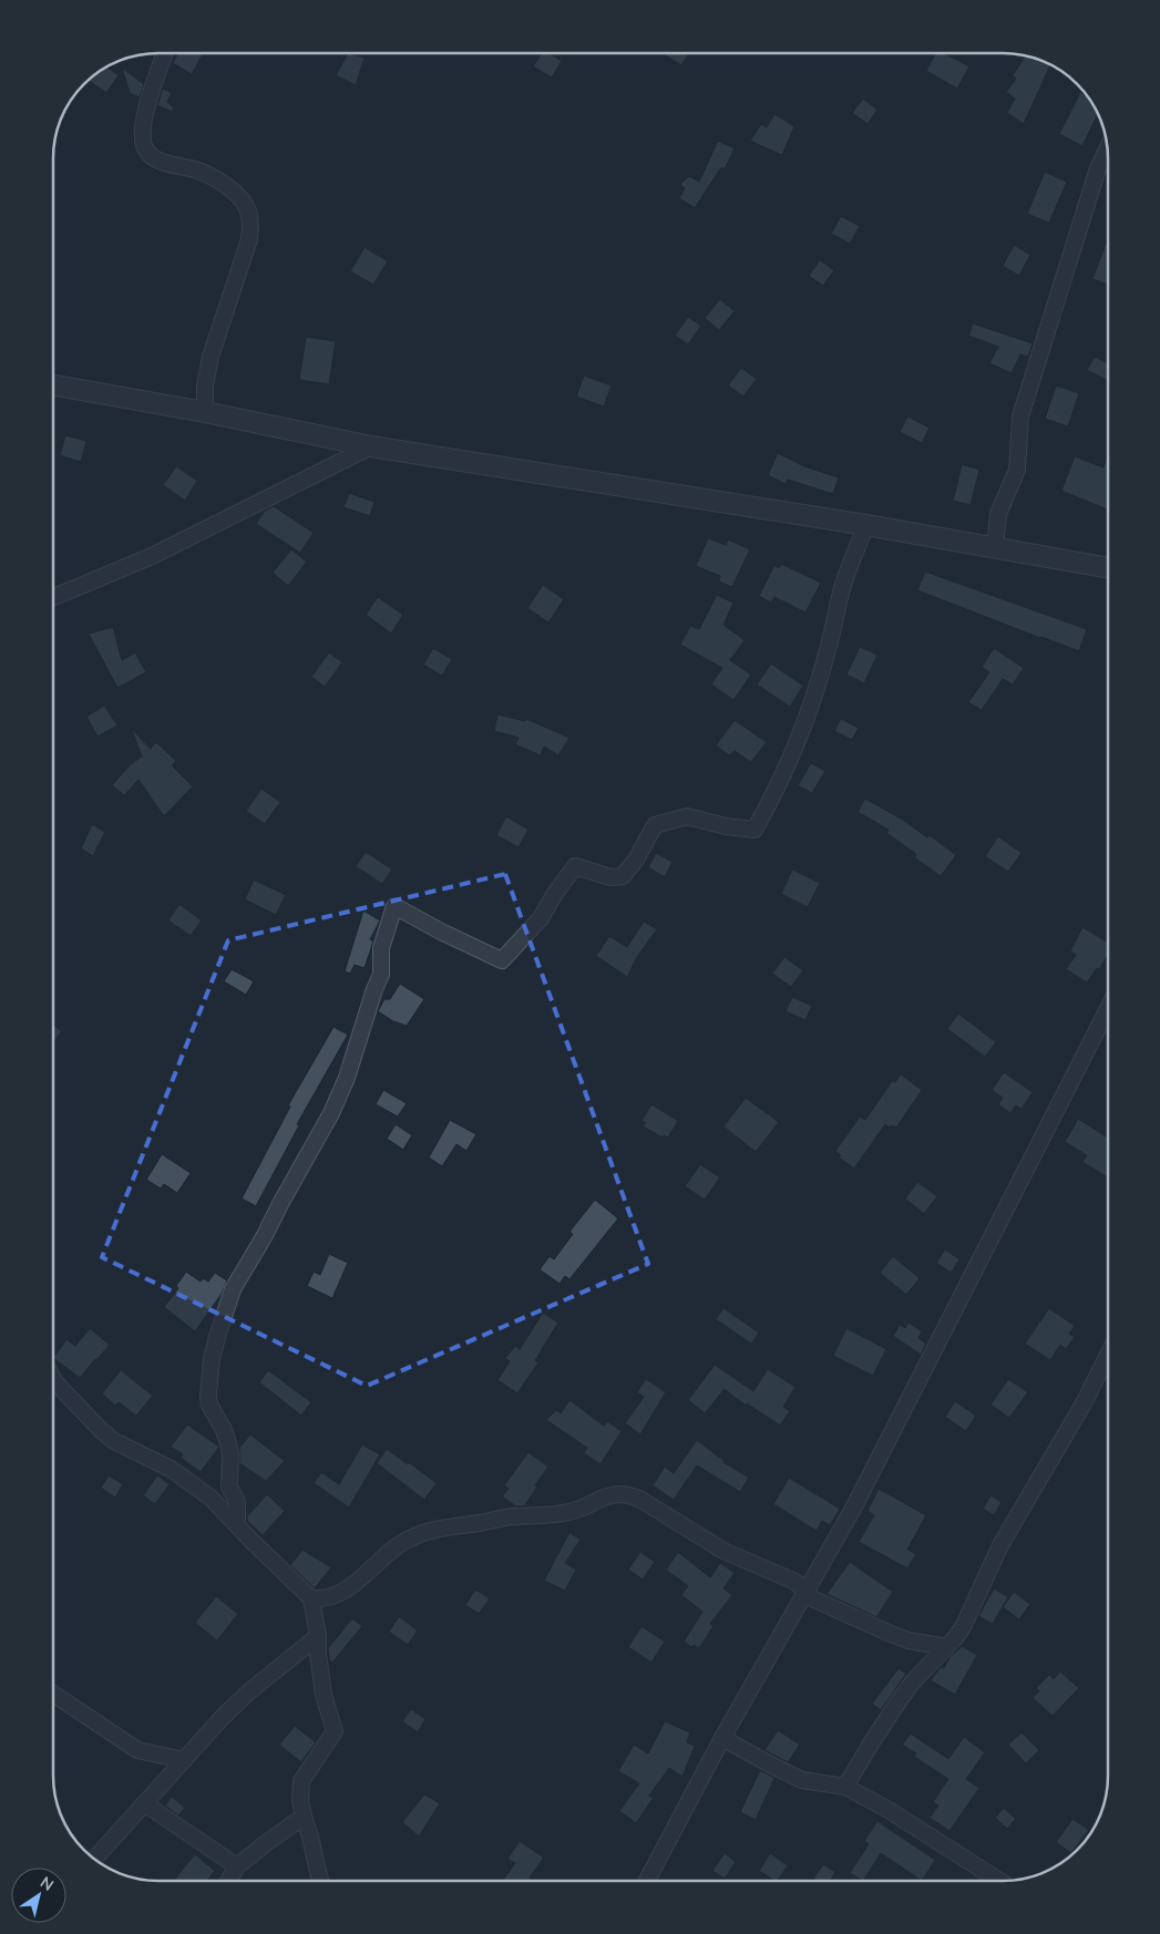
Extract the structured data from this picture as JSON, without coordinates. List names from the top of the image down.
{
  "north": "top right"
}
